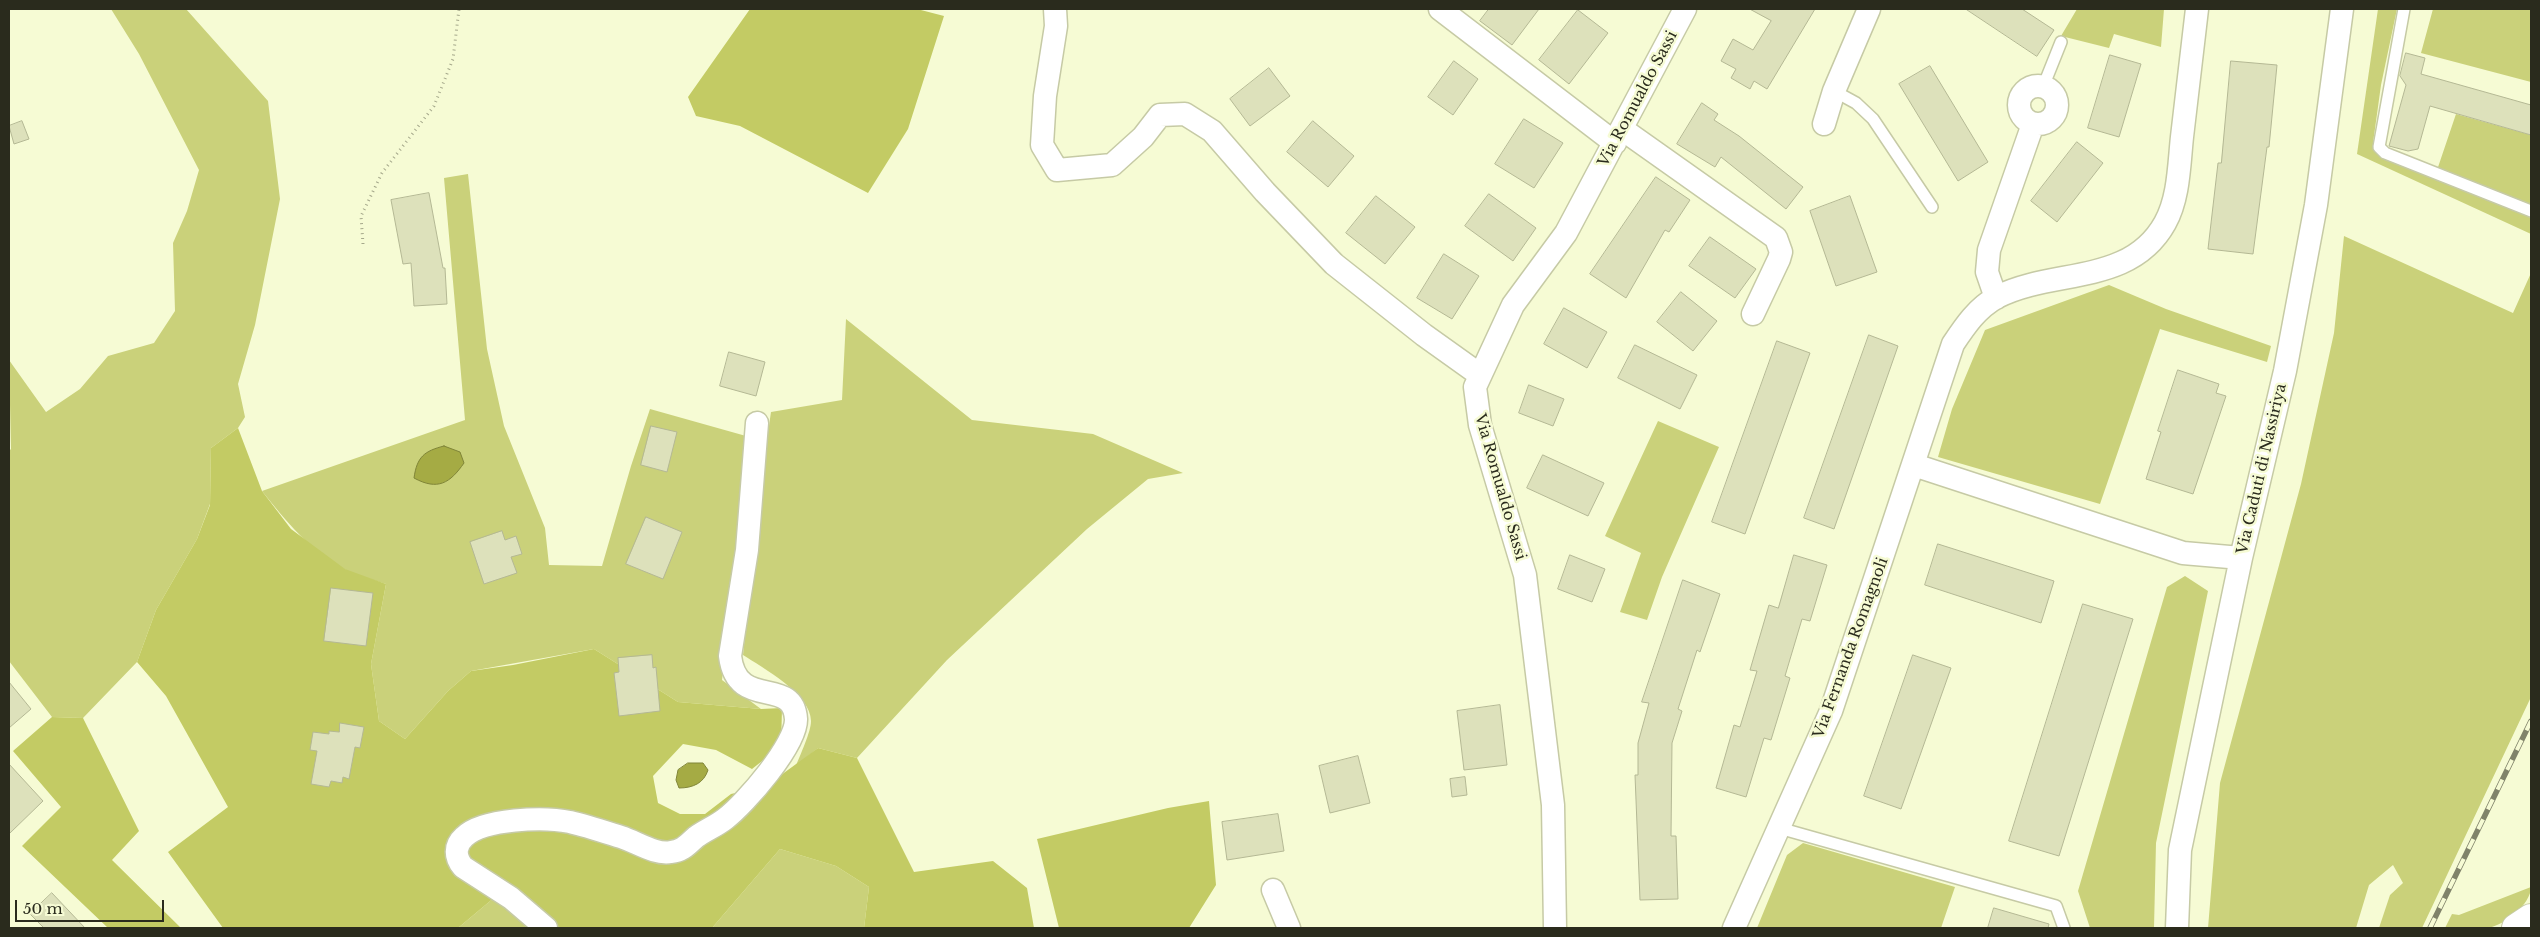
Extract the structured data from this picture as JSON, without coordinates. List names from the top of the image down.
{
  "streets": {
    "street": ["Via Romualdo Sassi", "Via Caduti di Nassiriya", "Via Fernanda Romagnoli"]
  },
  "scale_bar": "50 m"
}
